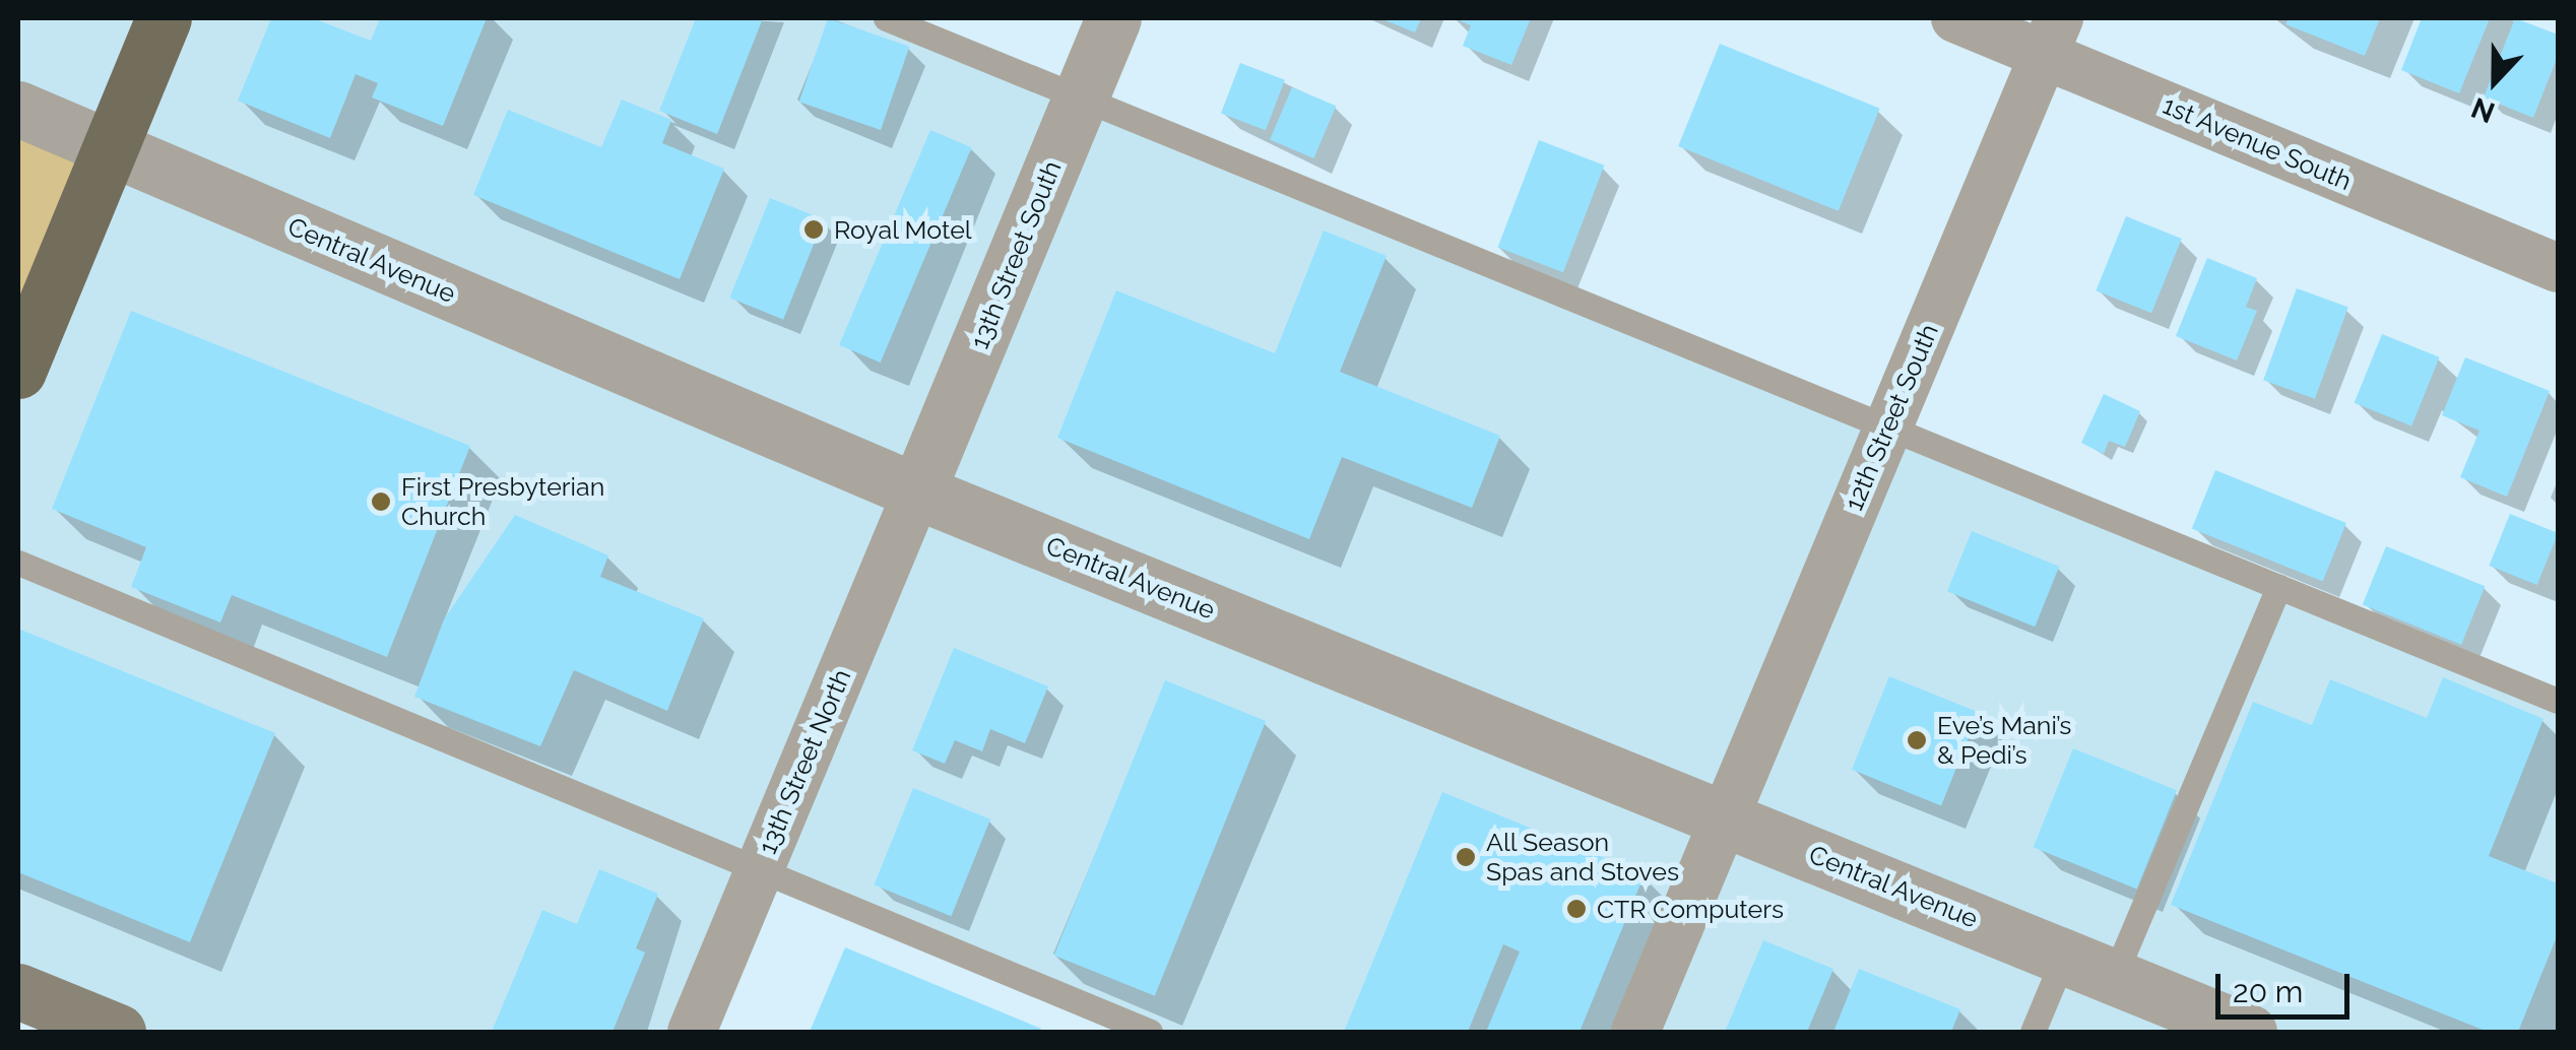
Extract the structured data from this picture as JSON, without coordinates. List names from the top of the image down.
{
  "streets": {
    "street": [
      "1st Avenue South",
      "13th Street South",
      "Central Avenue",
      "12th Street South",
      "13th Street North"
    ]
  },
  "crossings": [
    ["1st Avenue South", "12th Street South"],
    ["13th Street South", "Central Avenue"],
    ["13th Street South", "13th Street North"],
    ["Central Avenue", "12th Street South"],
    ["Central Avenue", "13th Street North"]
  ],
  "places": [
    "Royal Motel",
    "First Presbyterian Church",
    "Eve’s Mani’s & Pedi’s",
    "All Season Spas and Stoves",
    "CTR Computers"
  ],
  "scale_bar": "20 m",
  "north": "bottom"
}
